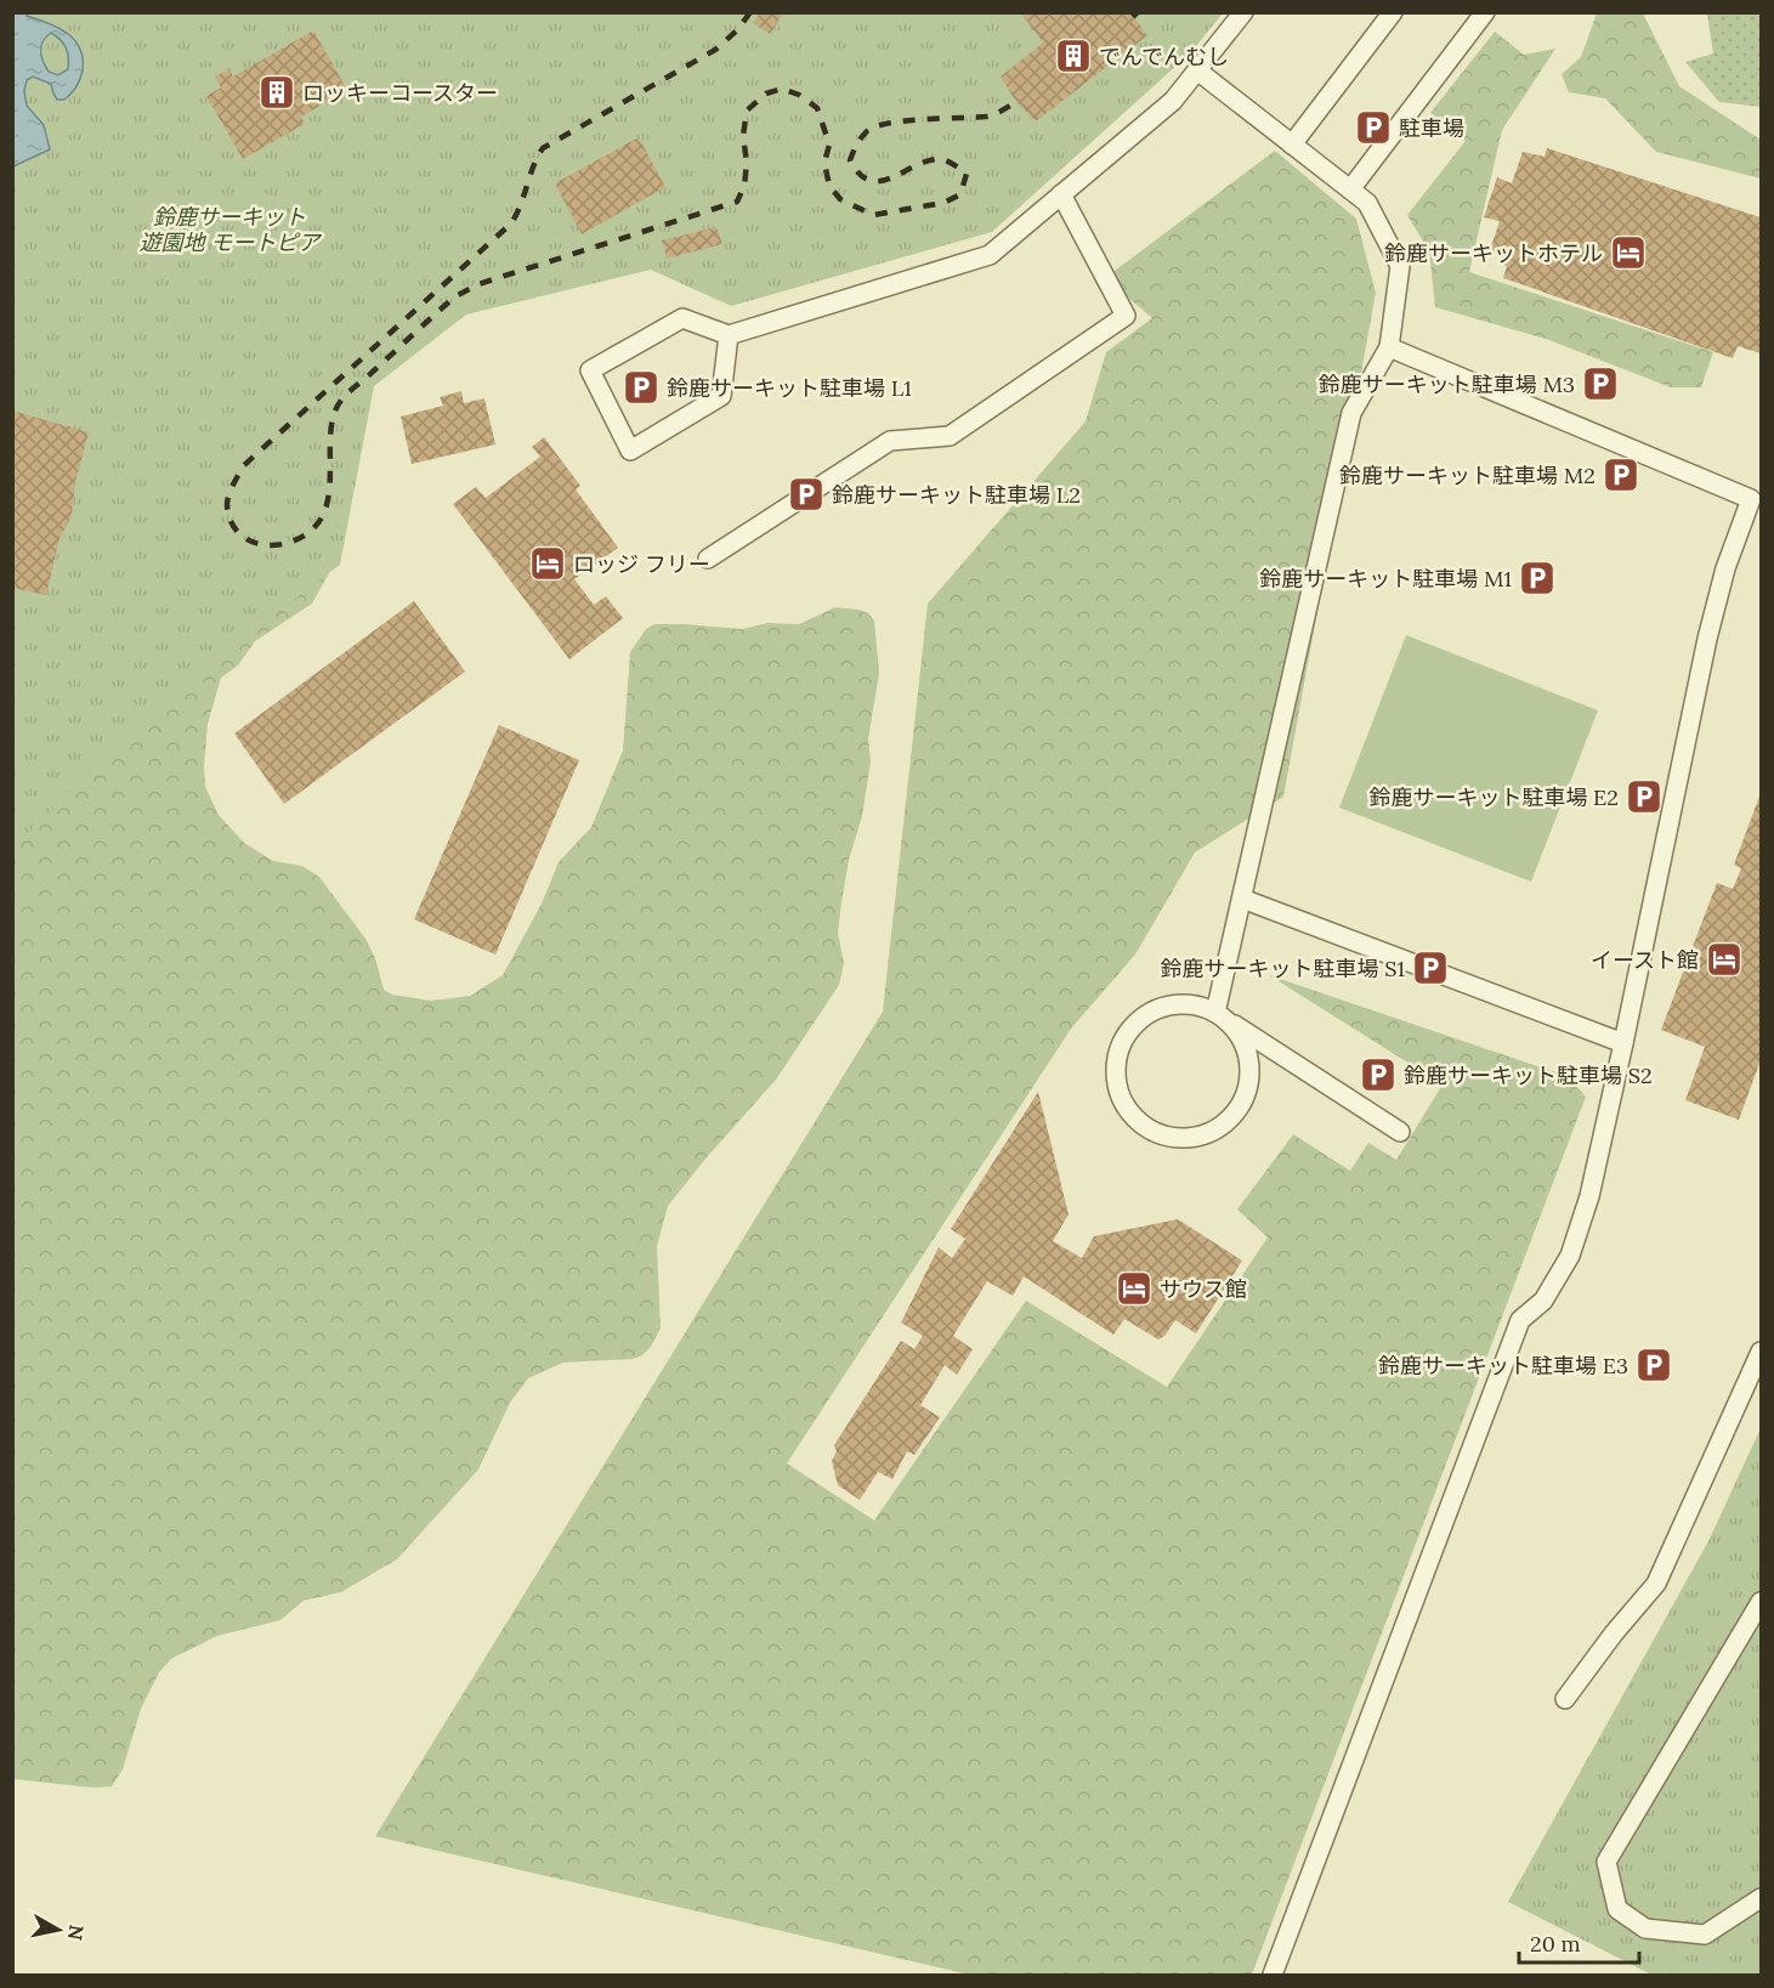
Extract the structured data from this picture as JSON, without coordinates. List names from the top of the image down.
{
  "parks": ["鈴鹿サーキット 遊園地 モートピア"],
  "places": {
    "building": ["でんでんむし", "ロッキーコースター"],
    "parking": [
      "駐車場",
      "鈴鹿サーキット駐車場 M3",
      "鈴鹿サーキット駐車場 L1",
      "鈴鹿サーキット駐車場 M2",
      "鈴鹿サーキット駐車場 L2",
      "鈴鹿サーキット駐車場 M1",
      "鈴鹿サーキット駐車場 E2",
      "鈴鹿サーキット駐車場 S1",
      "鈴鹿サーキット駐車場 S2",
      "鈴鹿サーキット駐車場 E3"
    ],
    "hotel": [
      "鈴鹿サーキットホテル",
      "ロッジ フリー",
      "イースト館",
      "サウス館"
    ]
  },
  "scale_bar": "20 m",
  "north": "right"
}
